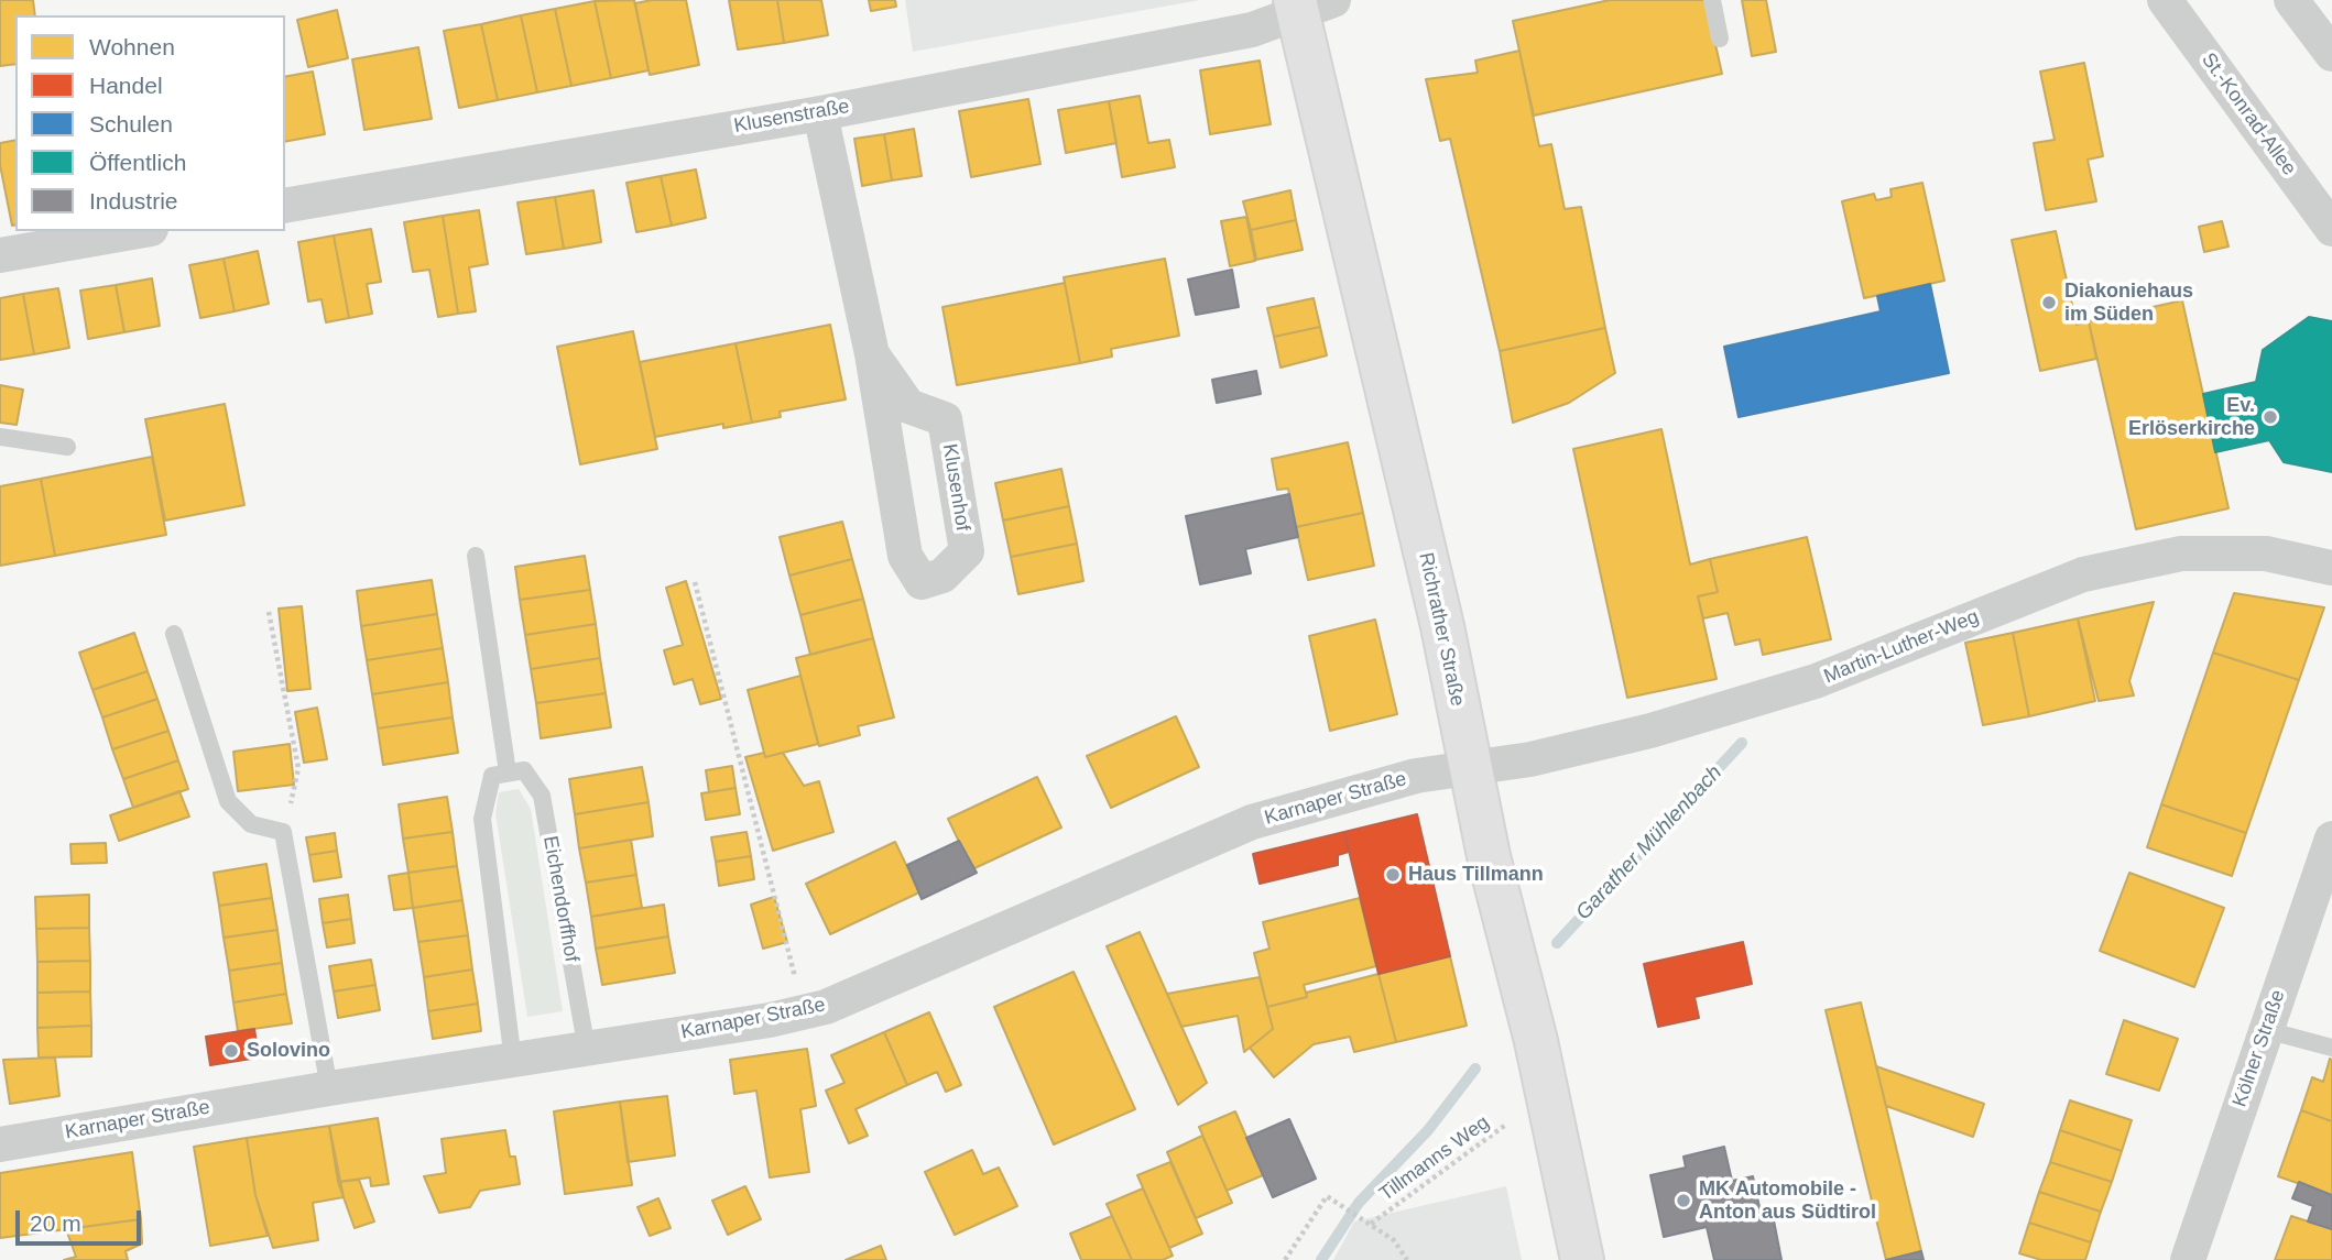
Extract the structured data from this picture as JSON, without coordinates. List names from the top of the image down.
{
  "streets": {
    "main road": ["Richrather Straße"],
    "street": [
      "St.-Konrad-Allee",
      "Klusenstraße",
      "Klusenhof",
      "Martin-Luther-Weg",
      "Karnaper Straße",
      "Kölner Straße"
    ],
    "lane": ["Eichendorffhof"],
    "path": ["Tillmanns Weg"]
  },
  "crossings": [
    ["Klusenstraße", "Klusenhof"],
    ["Klusenstraße", "Richrather Straße"],
    ["Richrather Straße", "Martin-Luther-Weg"],
    ["Richrather Straße", "Karnaper Straße"],
    ["Martin-Luther-Weg", "Karnaper Straße"],
    ["Karnaper Straße", "Eichendorffhof"]
  ],
  "water": ["Garather Mühlenbach"],
  "places": [
    "Diakoniehaus im Süden",
    "Ev. Erlöserkirche",
    "Haus Tillmann",
    "Solovino",
    "MK Automobile - Anton aus Südtirol"
  ],
  "legend": [
    "Wohnen",
    "Handel",
    "Schulen",
    "Öffentlich",
    "Industrie"
  ],
  "scale_bar": "20 m"
}
